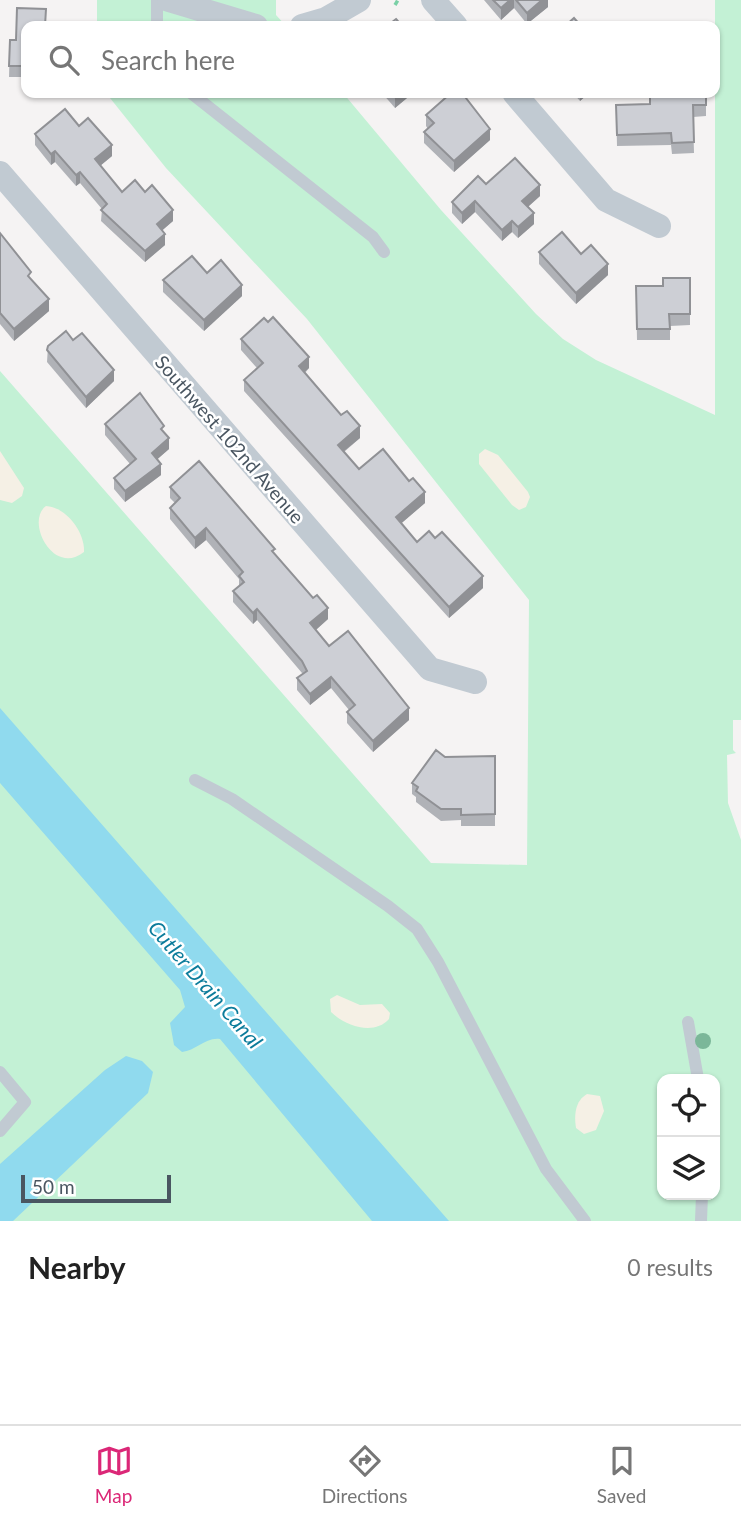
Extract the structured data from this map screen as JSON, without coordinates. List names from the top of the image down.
{
  "streets": {
    "street": ["Southwest 102nd Avenue"]
  },
  "water": ["Cutler Drain Canal"],
  "scale_bar": "50 m",
  "page": {
    "search": "Search here",
    "scale": "50 m",
    "heading": ["Nearby", "0 results"],
    "nav": ["Map", "Directions", "Saved"]
  }
}
